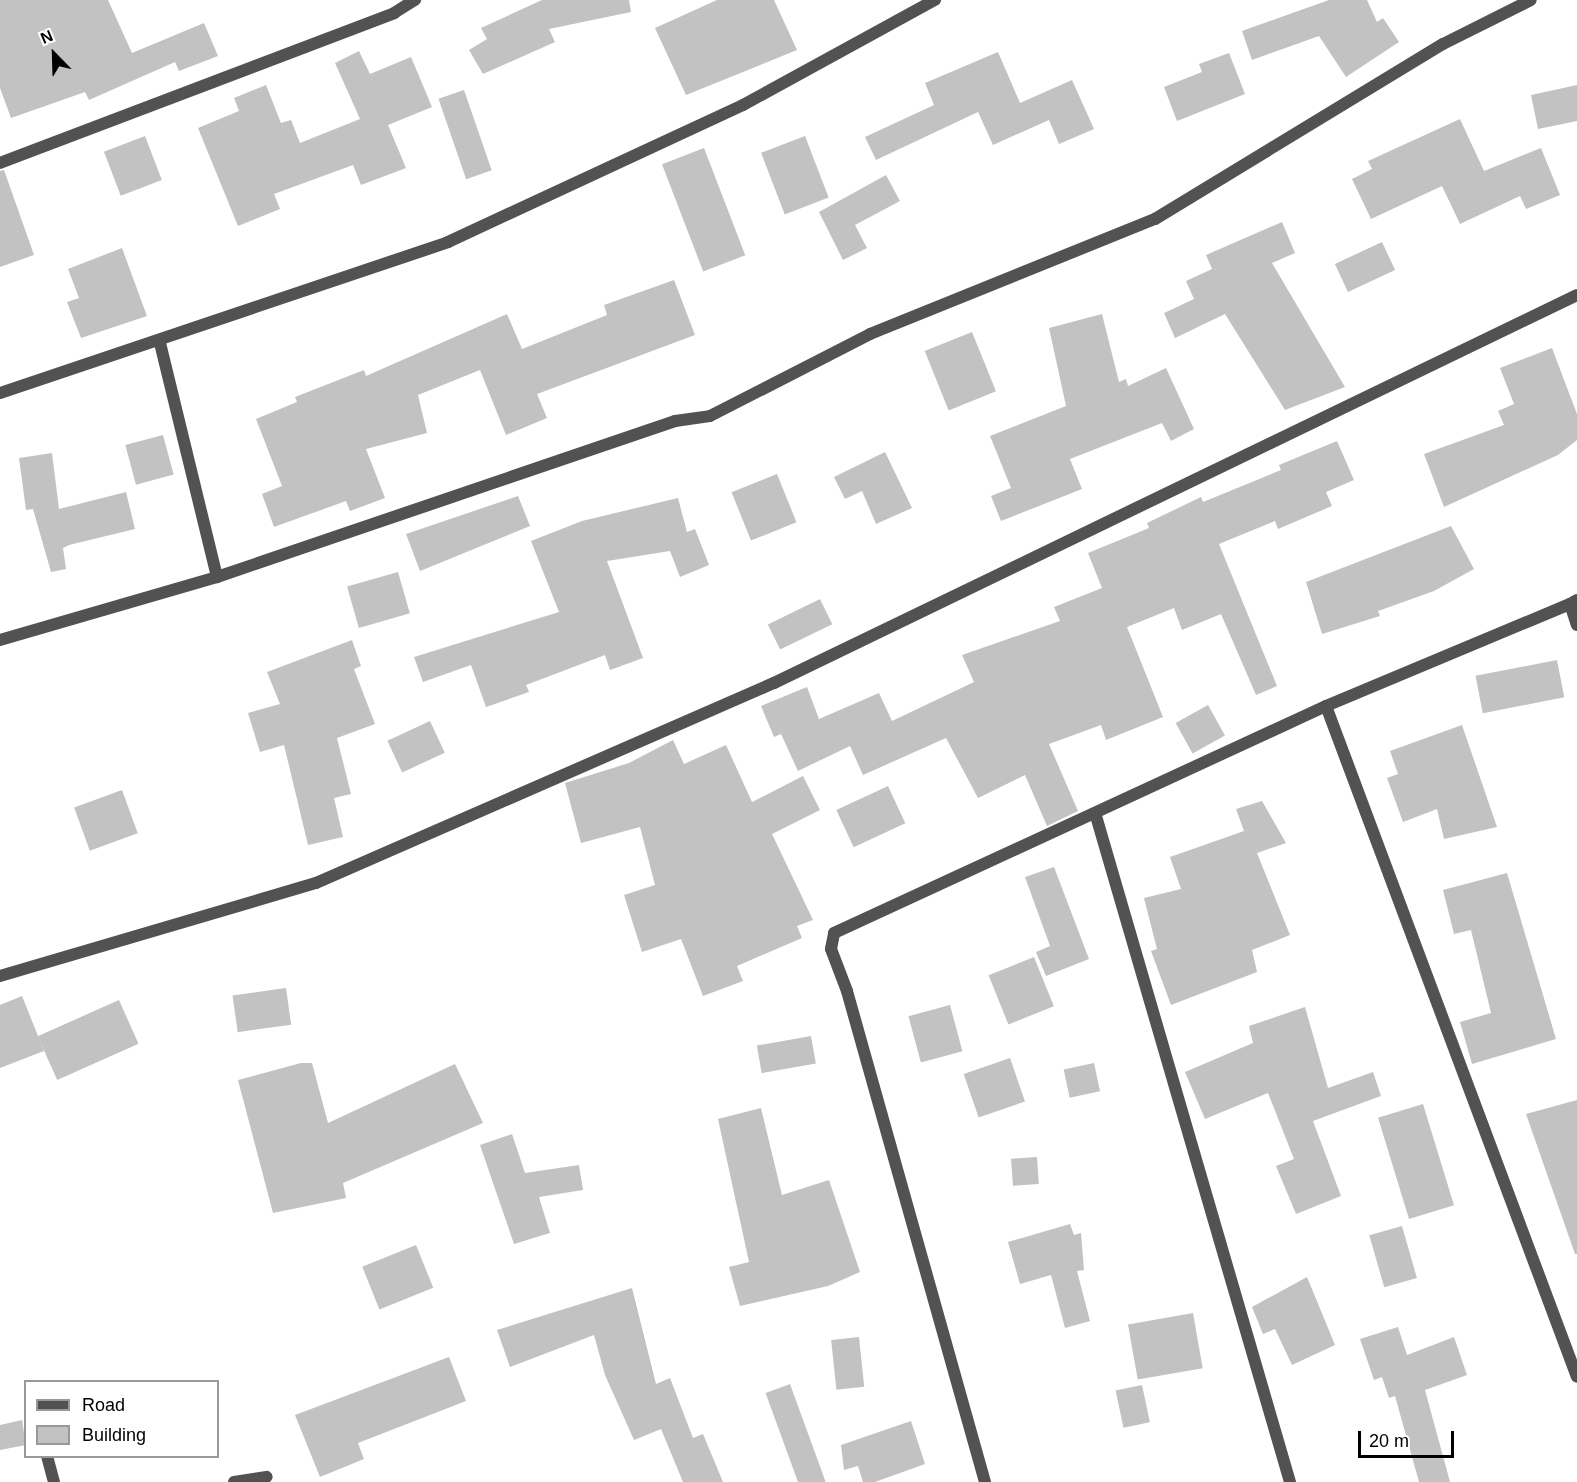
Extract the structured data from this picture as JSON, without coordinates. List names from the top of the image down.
{
  "legend": ["Road", "Building"],
  "scale_bar": "20 m",
  "north": "top left"
}
